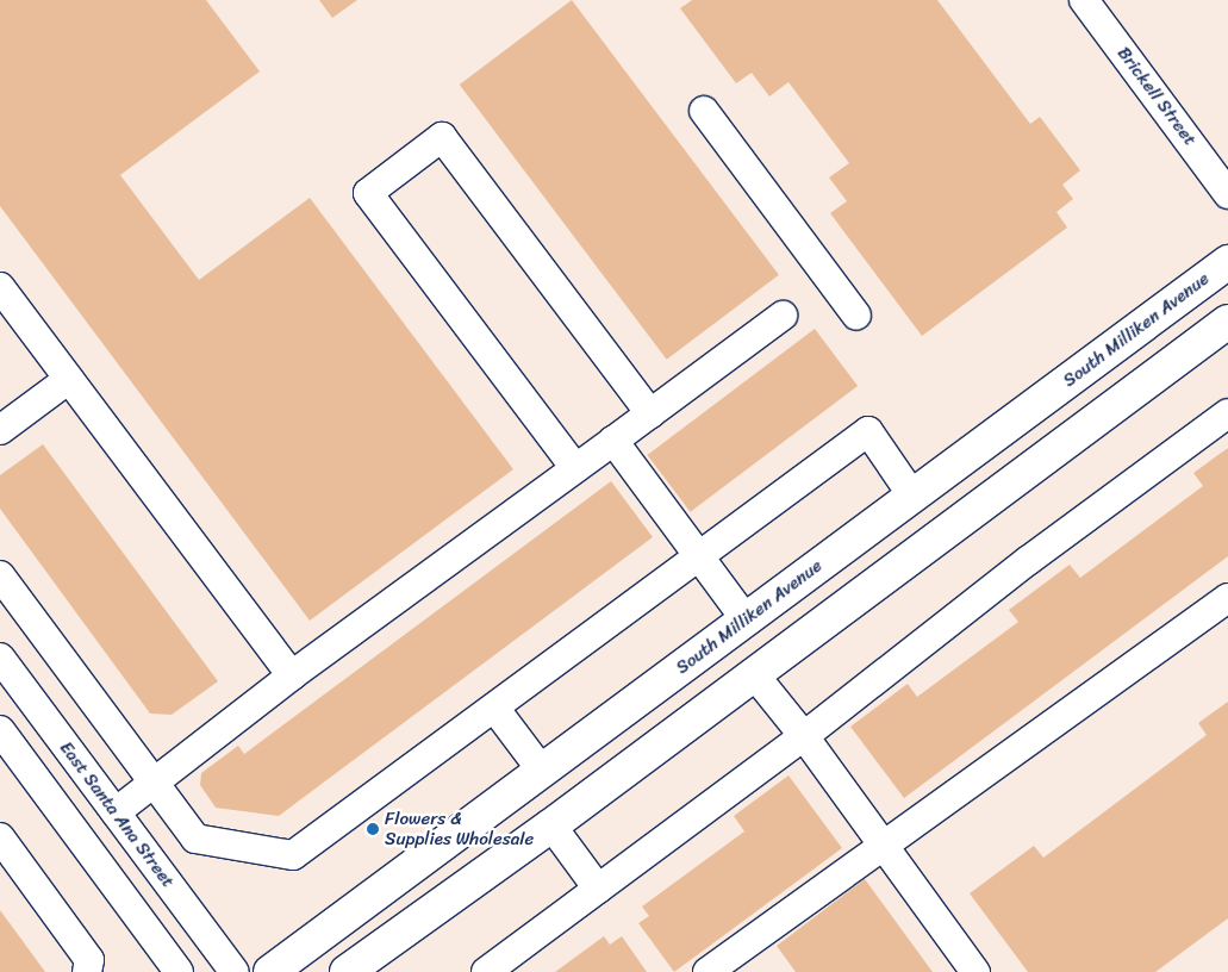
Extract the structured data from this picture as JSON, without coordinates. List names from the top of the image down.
{
  "streets": {
    "main road": ["South Milliken Avenue"],
    "street": ["Brickell Street", "East Santa Ana Street"]
  },
  "places": ["Flowers & Supplies Wholesale"]
}
